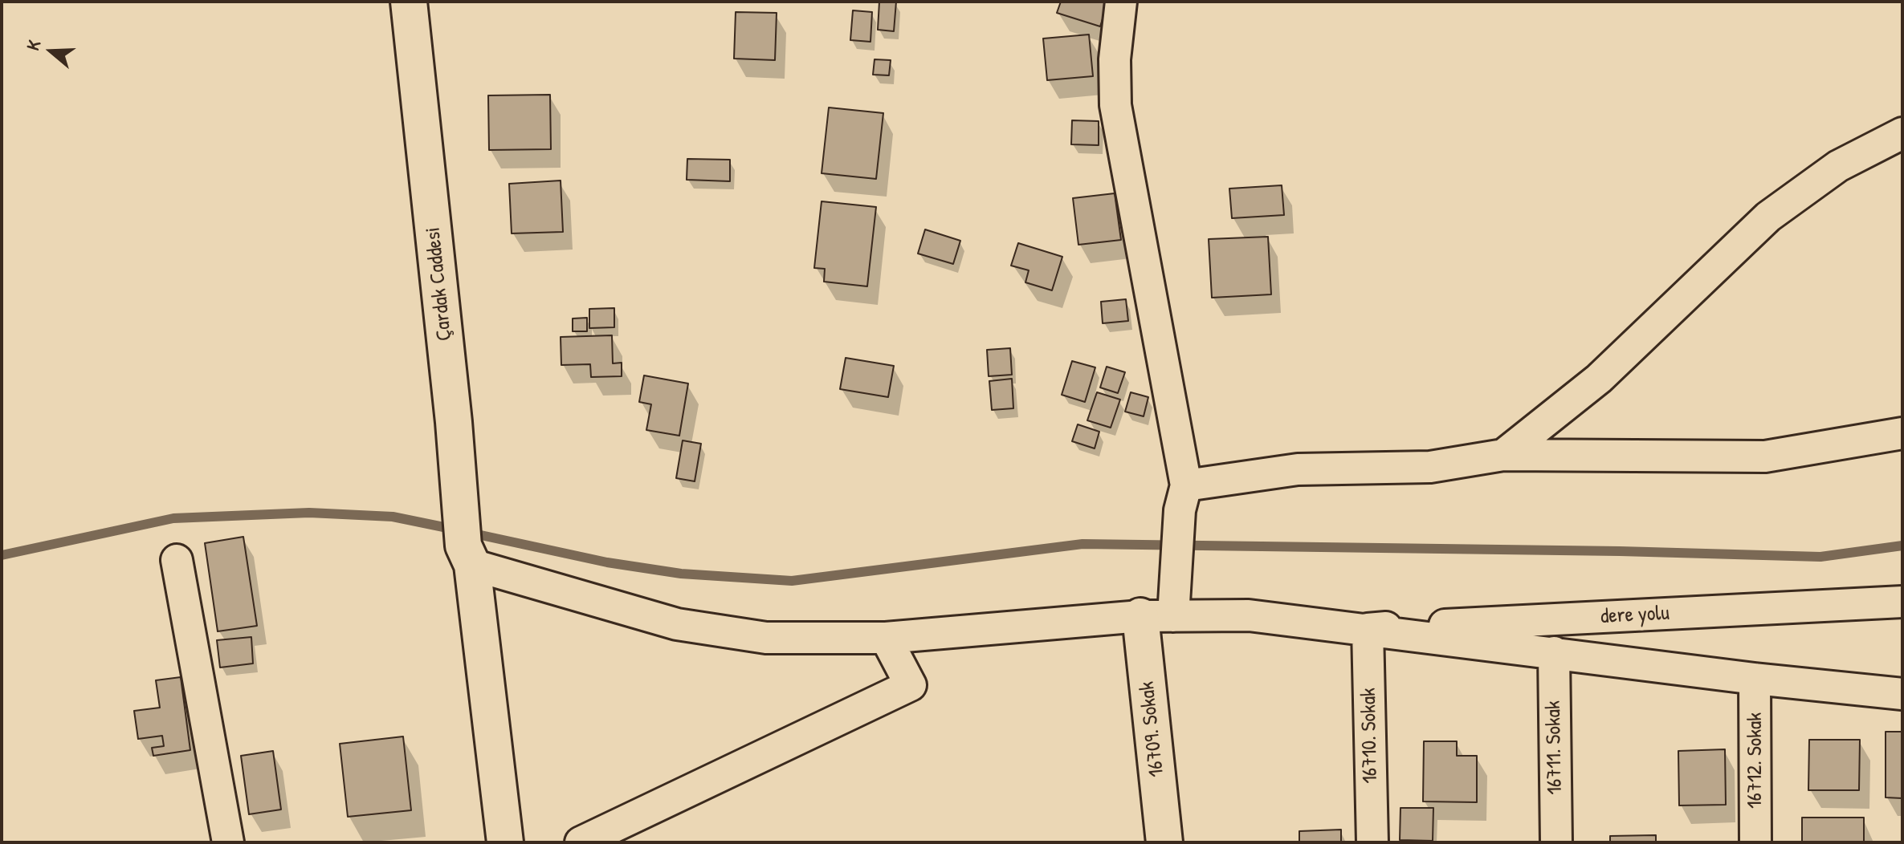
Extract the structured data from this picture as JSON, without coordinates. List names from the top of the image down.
{
  "streets": {
    "main road": ["Çardak Caddesi", "16709. Sokak"],
    "street": [
      "dere yolu",
      "16710. Sokak",
      "16711. Sokak",
      "16712. Sokak"
    ]
  },
  "crossings": [
    ["dere yolu", "16710. Sokak"]
  ],
  "north": "left"
}
